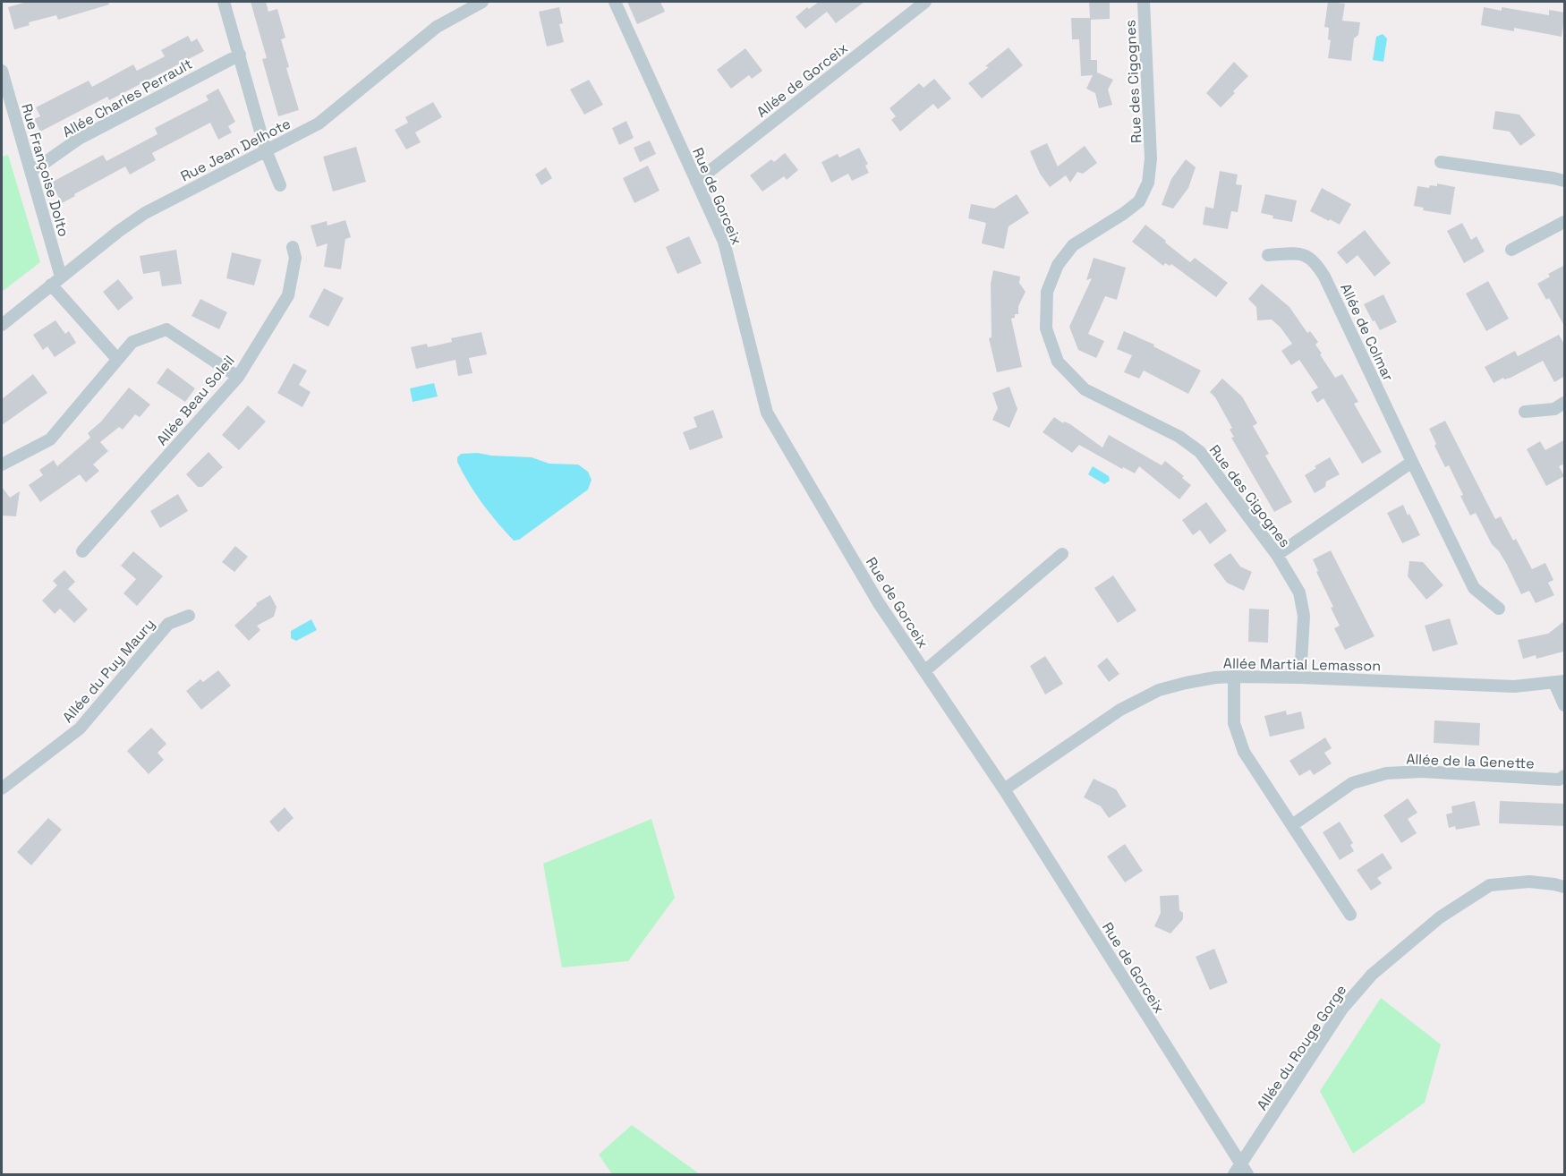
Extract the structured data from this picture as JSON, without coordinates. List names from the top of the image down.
{
  "streets": {
    "street": [
      "Allée de Gorceix",
      "Rue des Cigognes",
      "Allée Charles Perrault",
      "Rue Jean Delhote",
      "Rue Françoise Dolto",
      "Rue de Gorceix",
      "Allée de Colmar",
      "Allée Beau Soleil",
      "Allée Martial Lemasson",
      "Allée du Puy Maury",
      "Allée de la Genette",
      "Allée du Rouge Gorge"
    ]
  },
  "crossings": [
    ["Allée de Gorceix", "Rue de Gorceix"],
    ["Rue des Cigognes", "Allée Martial Lemasson"],
    ["Allée Charles Perrault", "Rue Françoise Dolto"],
    ["Rue Jean Delhote", "Rue Françoise Dolto"],
    ["Rue de Gorceix", "Allée Martial Lemasson"],
    ["Rue de Gorceix", "Allée du Rouge Gorge"]
  ]
}
